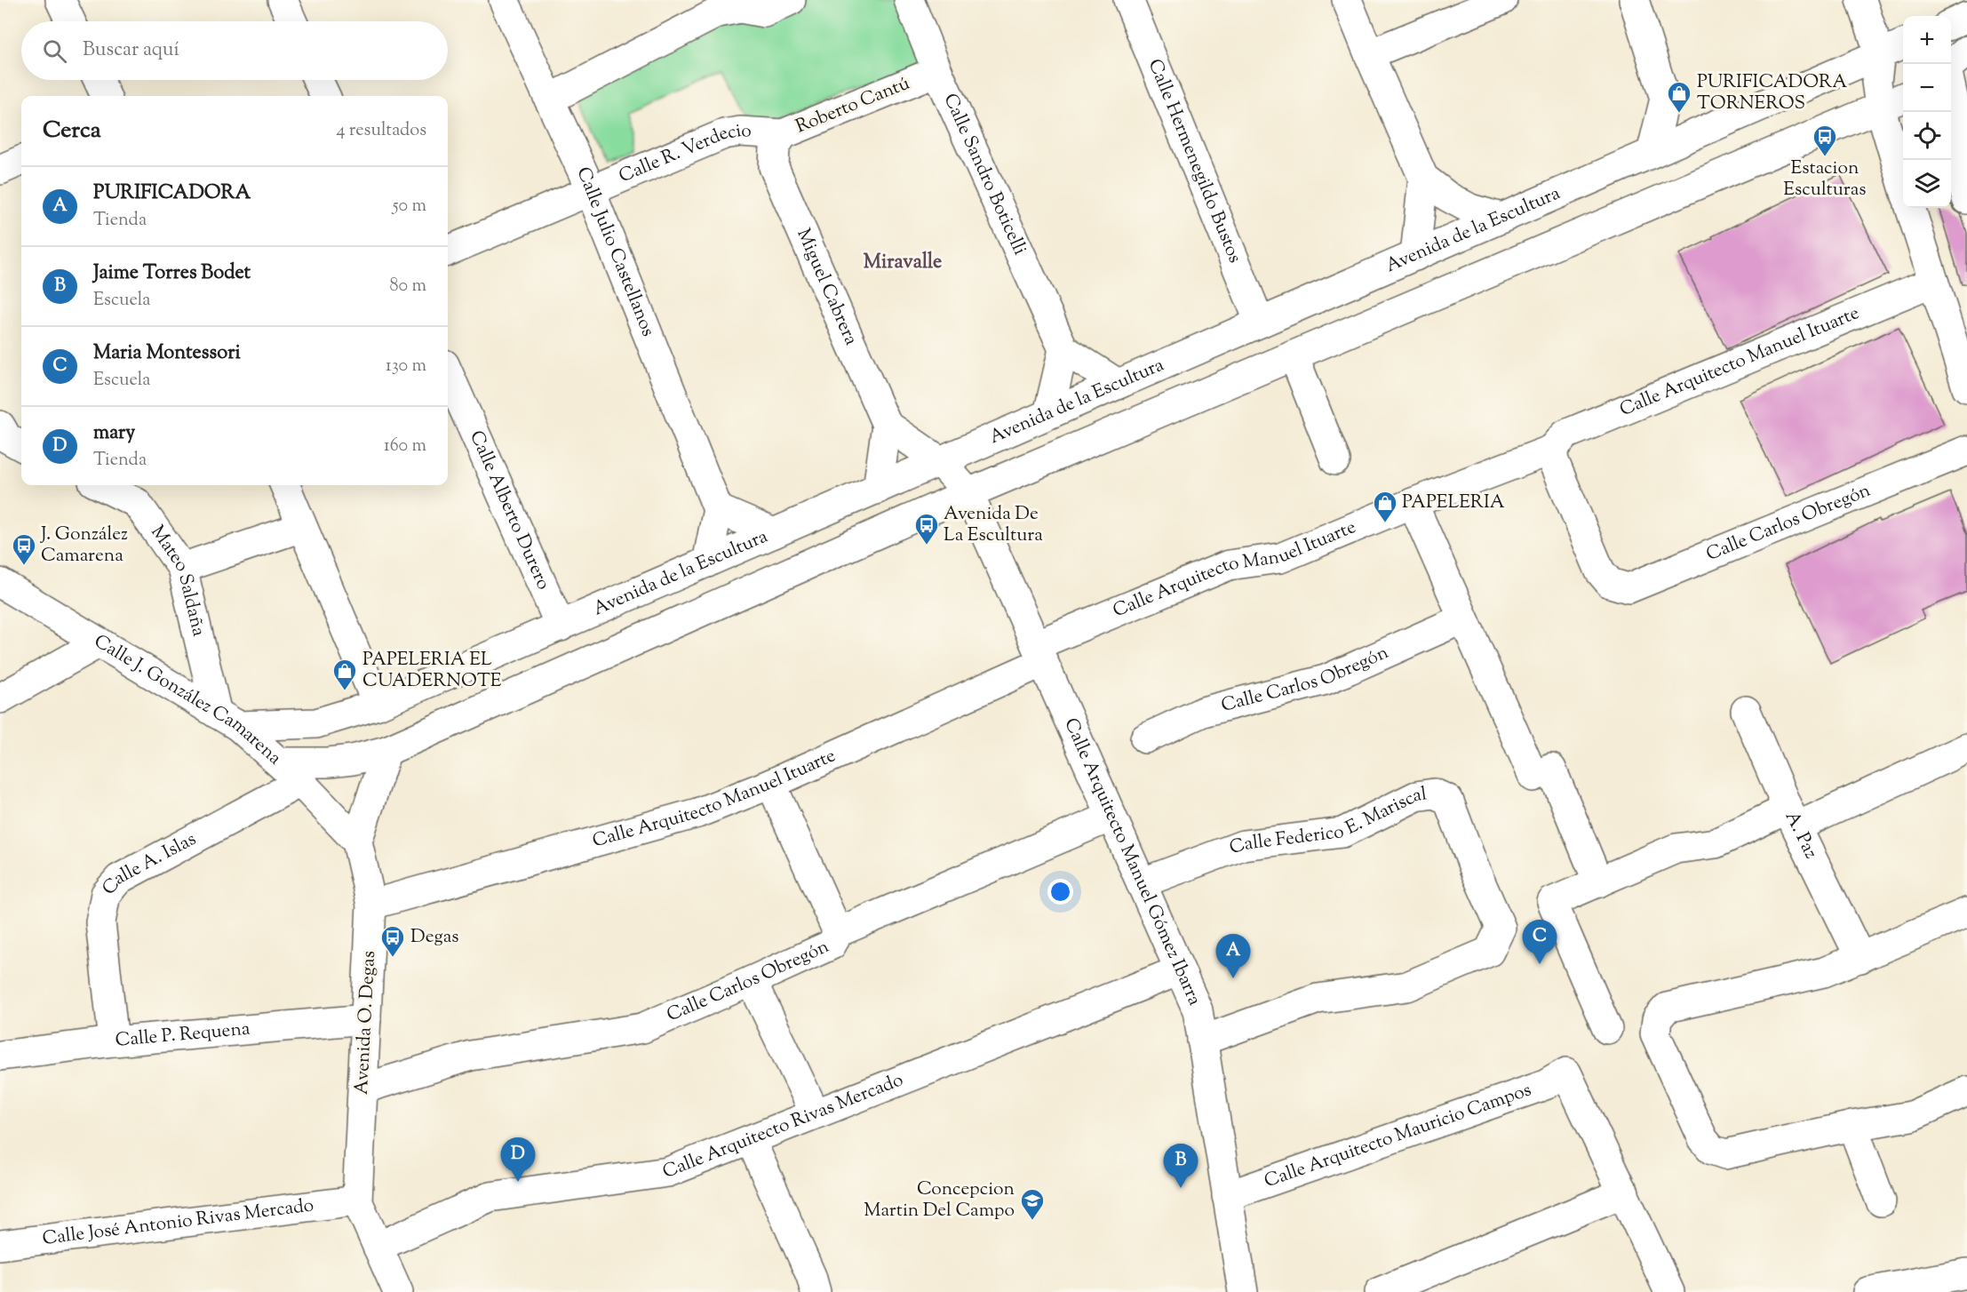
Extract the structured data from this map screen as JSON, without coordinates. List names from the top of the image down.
{
  "streets": {
    "street": [
      "Roberto Cantú",
      "Calle R. Verdecio",
      "Calle Hermenegildo Bustos",
      "Calle Sandro Boticelli",
      "Avenida de la Escultura",
      "Calle Julio Castellanos",
      "Miguel Cabrera",
      "Calle Arquitecto Manuel Ituarte",
      "Calle Alberto Durero",
      "Calle Carlos Obregón",
      "Mateo Saldaña",
      "Calle J. González Camarena",
      "Calle Federico E. Mariscal",
      "A. Paz",
      "Calle Arquitecto Manuel Gómez Ibarra",
      "Calle A. Islas",
      "Avenida O. Degas",
      "Calle P. Requena",
      "Calle Arquitecto Rivas Mercado",
      "Calle Arquitecto Mauricio Campos",
      "Calle José Antonio Rivas Mercado"
    ]
  },
  "crossings": [
    ["Roberto Cantú", "Calle R. Verdecio"],
    ["Roberto Cantú", "Calle Sandro Boticelli"],
    ["Roberto Cantú", "Miguel Cabrera"],
    ["Calle R. Verdecio", "Calle Julio Castellanos"],
    ["Calle R. Verdecio", "Miguel Cabrera"],
    ["Calle Hermenegildo Bustos", "Avenida de la Escultura"],
    ["Avenida de la Escultura", "Calle Alberto Durero"],
    ["Avenida de la Escultura", "Mateo Saldaña"],
    ["Avenida de la Escultura", "Calle J. González Camarena"],
    ["Avenida de la Escultura", "Calle Arquitecto Manuel Gómez Ibarra"],
    ["Calle Arquitecto Manuel Ituarte", "Calle Carlos Obregón"],
    ["Calle Arquitecto Manuel Ituarte", "Calle Arquitecto Manuel Gómez Ibarra"],
    ["Calle Arquitecto Manuel Ituarte", "Avenida O. Degas"],
    ["Calle Carlos Obregón", "Calle Arquitecto Manuel Gómez Ibarra"],
    ["Calle Carlos Obregón", "Avenida O. Degas"],
    ["Mateo Saldaña", "Calle J. González Camarena"],
    ["Calle J. González Camarena", "Calle A. Islas"],
    ["Calle J. González Camarena", "Avenida O. Degas"],
    ["Calle Federico E. Mariscal", "Calle Arquitecto Manuel Gómez Ibarra"],
    ["Calle Arquitecto Manuel Gómez Ibarra", "Calle Arquitecto Rivas Mercado"],
    ["Calle Arquitecto Manuel Gómez Ibarra", "Calle Arquitecto Mauricio Campos"],
    ["Calle A. Islas", "Calle P. Requena"],
    ["Avenida O. Degas", "Calle P. Requena"],
    ["Avenida O. Degas", "Calle Arquitecto Rivas Mercado"],
    ["Avenida O. Degas", "Calle José Antonio Rivas Mercado"]
  ],
  "districts": ["Miravalle"],
  "places": {
    "shop": ["PURIFICADORA TORNEROS", "PAPELERIA", "PAPELERIA EL CUADERNOTE"],
    "bus stop": [
      "Estacion Esculturas",
      "Avenida De La Escultura",
      "J. González Camarena",
      "Degas"
    ],
    "school or university": ["Concepcion Martin Del Campo"]
  },
  "page": {
    "map_buttons": ["+", "−"],
    "search": "Buscar aquí",
    "heading": ["Cerca", "4 resultados"],
    "list": [
      {
        "mark": "A",
        "name": "PURIFICADORA",
        "note": "Tienda",
        "value": "50 m"
      },
      {
        "mark": "B",
        "name": "Jaime Torres Bodet",
        "note": "Escuela",
        "value": "80 m"
      },
      {
        "mark": "C",
        "name": "Maria Montessori",
        "note": "Escuela",
        "value": "130 m"
      },
      {
        "mark": "D",
        "name": "mary",
        "note": "Tienda",
        "value": "160 m"
      }
    ],
    "pins": [
      "C",
      "A",
      "D",
      "B"
    ]
  }
}
